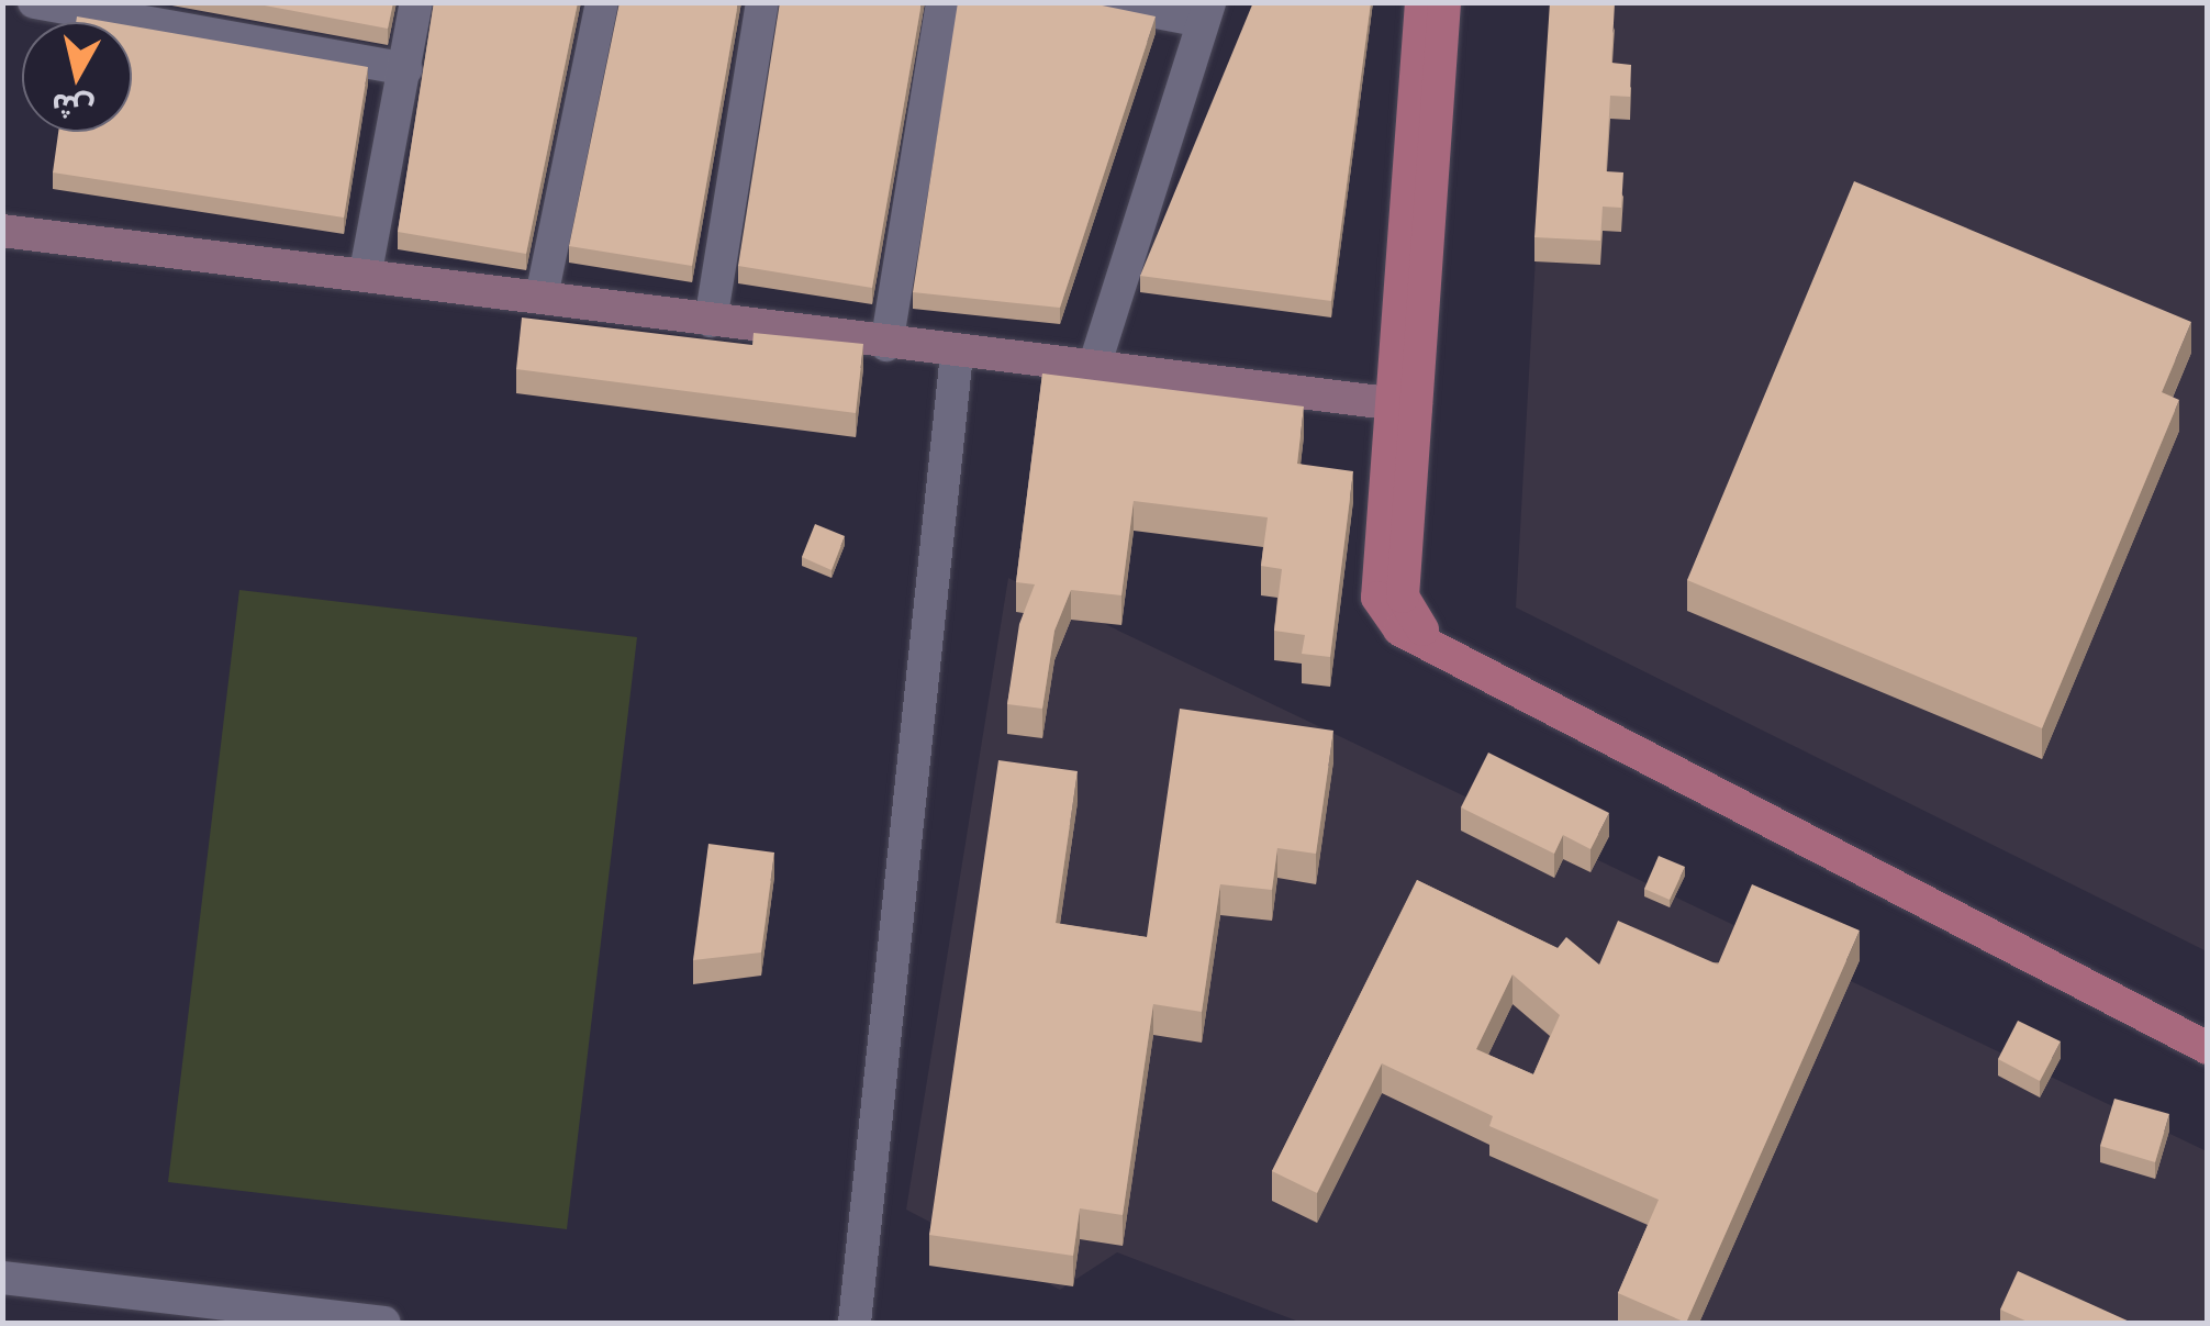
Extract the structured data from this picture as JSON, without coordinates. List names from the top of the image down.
{
  "north": "bottom"
}
